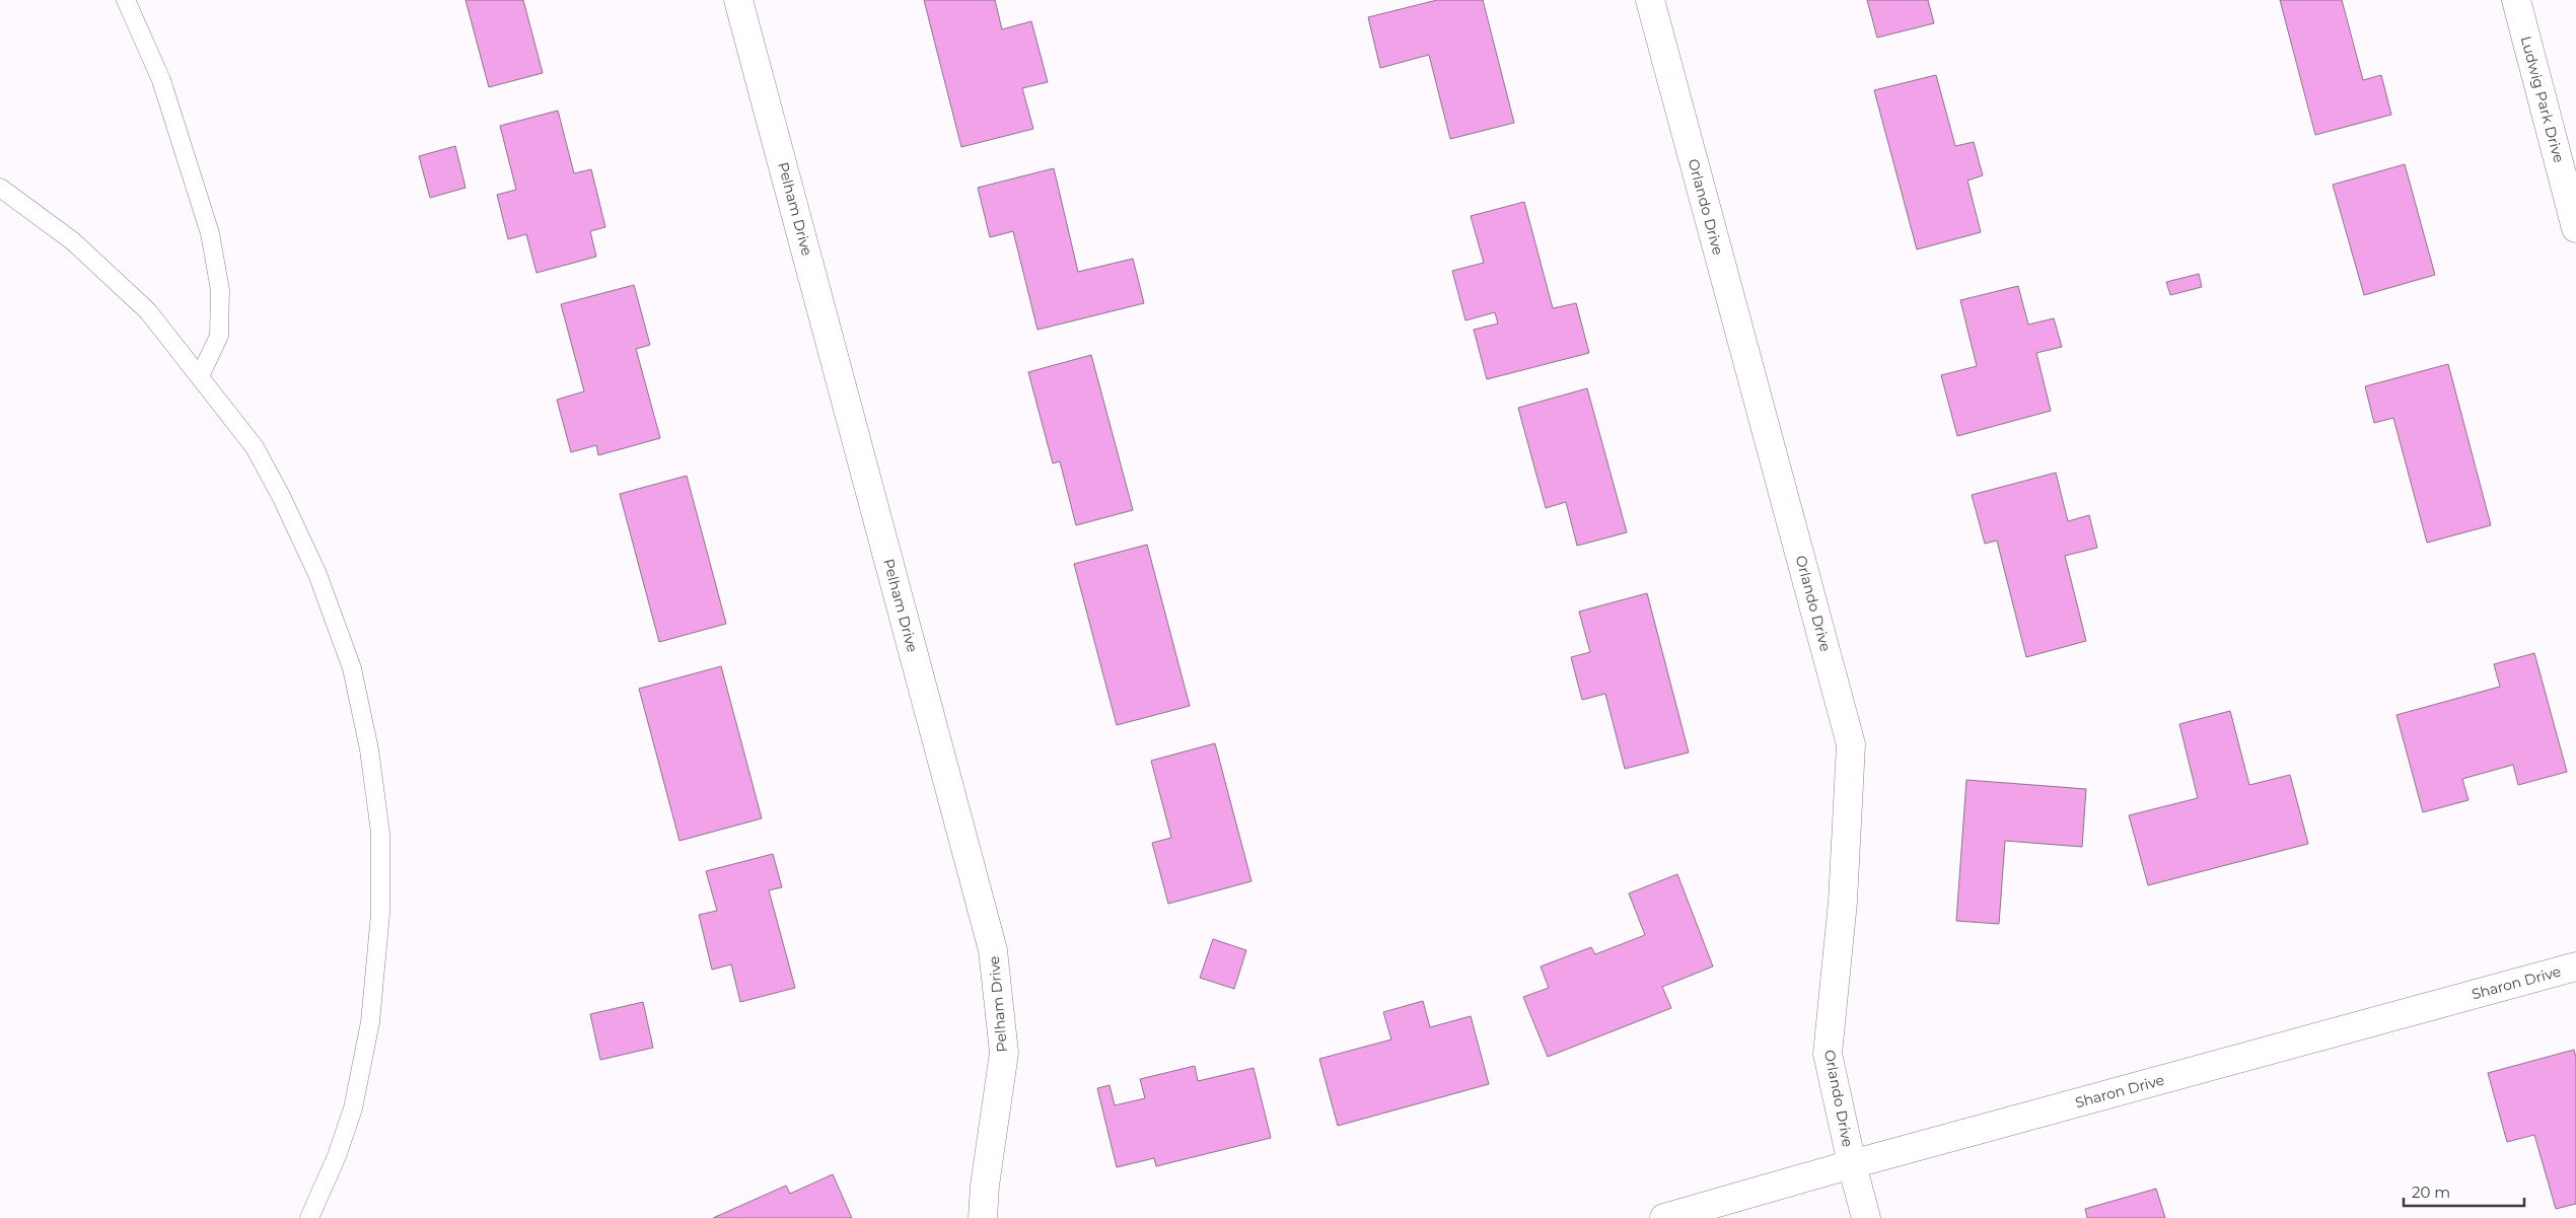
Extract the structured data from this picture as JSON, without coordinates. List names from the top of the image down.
{
  "streets": {
    "street": [
      "Ludwig Park Drive",
      "Orlando Drive",
      "Pelham Drive",
      "Sharon Drive"
    ]
  },
  "crossings": [
    ["Orlando Drive", "Sharon Drive"]
  ],
  "scale_bar": "20 m"
}
